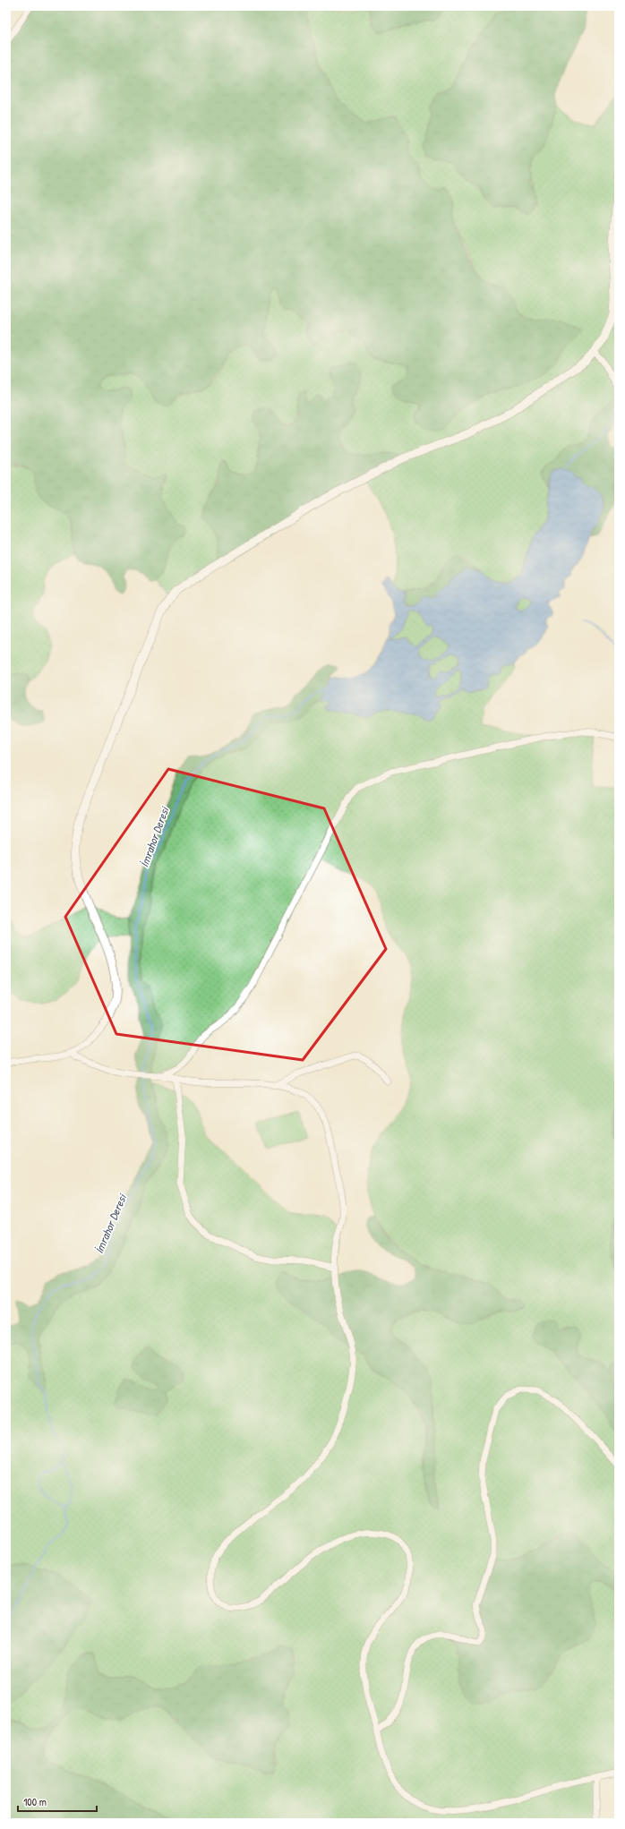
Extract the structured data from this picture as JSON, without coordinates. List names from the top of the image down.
{
  "water": ["İmrahor Deresi"],
  "scale_bar": "100 m"
}
